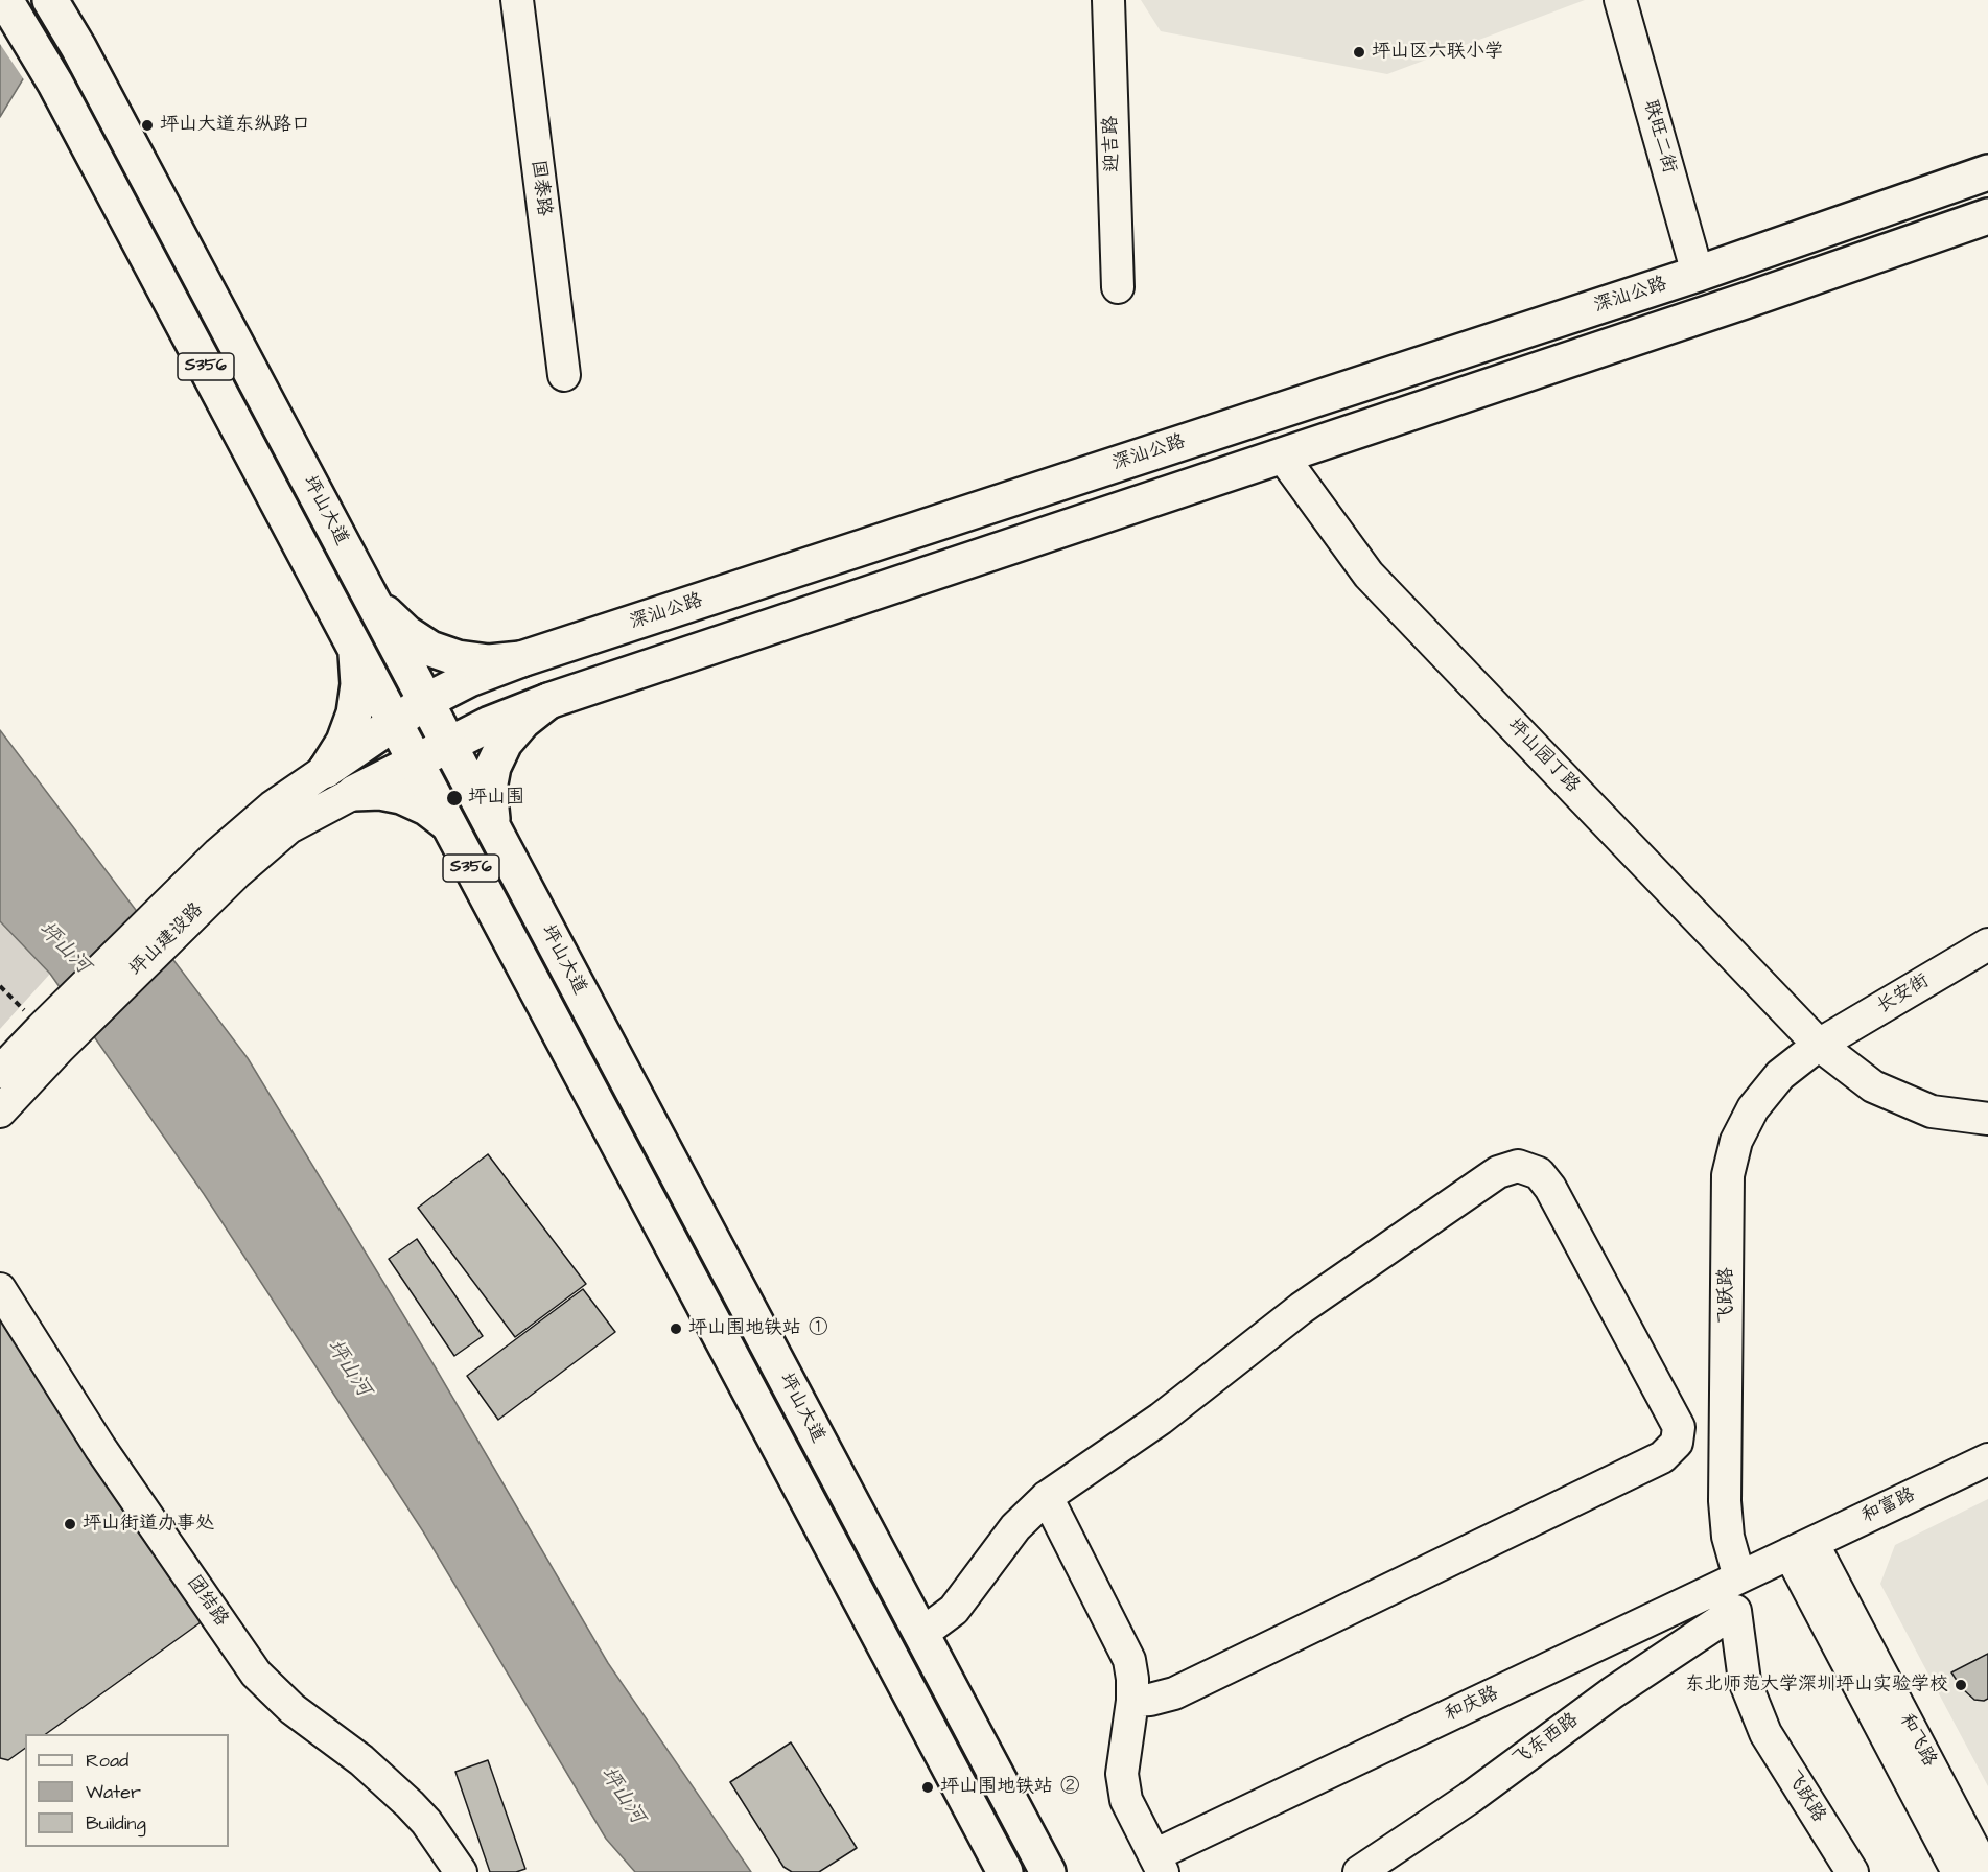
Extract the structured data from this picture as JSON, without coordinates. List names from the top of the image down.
{
  "streets": {
    "main road": ["深汕公路", "S356", "坪山大道"],
    "street": [
      "联旺二街",
      "迎吉路",
      "国泰路",
      "坪山园丁路",
      "坪山建设路",
      "长安街",
      "飞跃路",
      "和富路",
      "团结路",
      "和庆路",
      "飞东西路",
      "和飞路"
    ]
  },
  "crossings": [
    ["联旺二街", "深汕公路"],
    ["深汕公路", "坪山大道"],
    ["深汕公路", "坪山建设路"],
    ["坪山园丁路", "长安街"],
    ["坪山园丁路", "飞跃路"],
    ["长安街", "飞跃路"],
    ["飞跃路", "和庆路"],
    ["飞跃路", "飞东西路"],
    ["和富路", "和庆路"],
    ["和富路", "和飞路"],
    ["和庆路", "和飞路"]
  ],
  "water": ["坪山河"],
  "places": [
    "坪山区六联小学",
    "坪山大道东纵路口",
    "坪山围",
    "坪山围地铁站 ①",
    "坪山街道办事处",
    "东北师范大学深圳坪山实验学校",
    "坪山围地铁站 ②"
  ],
  "legend": ["Road", "Water", "Building"]
}
